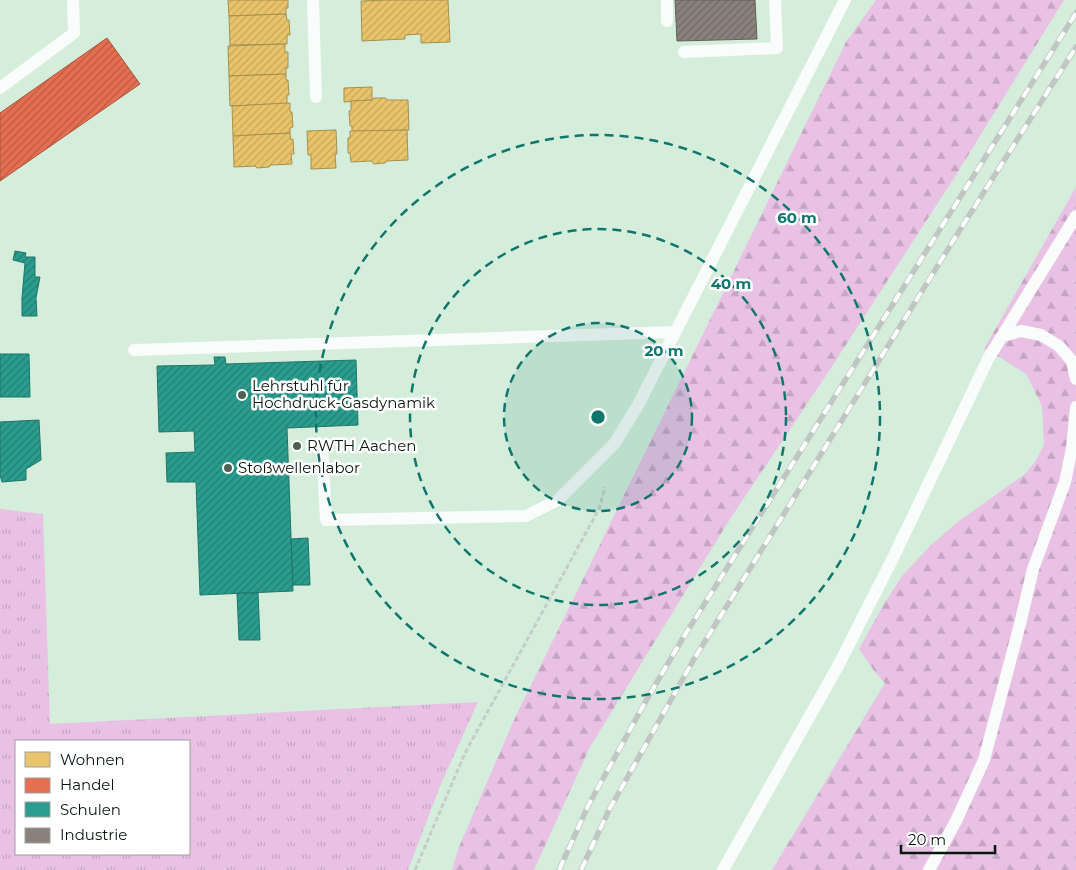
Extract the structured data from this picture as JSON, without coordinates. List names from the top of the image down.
{
  "places": ["Lehrstuhl für Hochdruck-Gasdynamik", "RWTH Aachen", "Stoßwellenlabor"],
  "legend": [
    "Wohnen",
    "Handel",
    "Schulen",
    "Industrie"
  ],
  "scale_bar": "20 m",
  "rings": ["60 m", "40 m", "20 m"]
}
